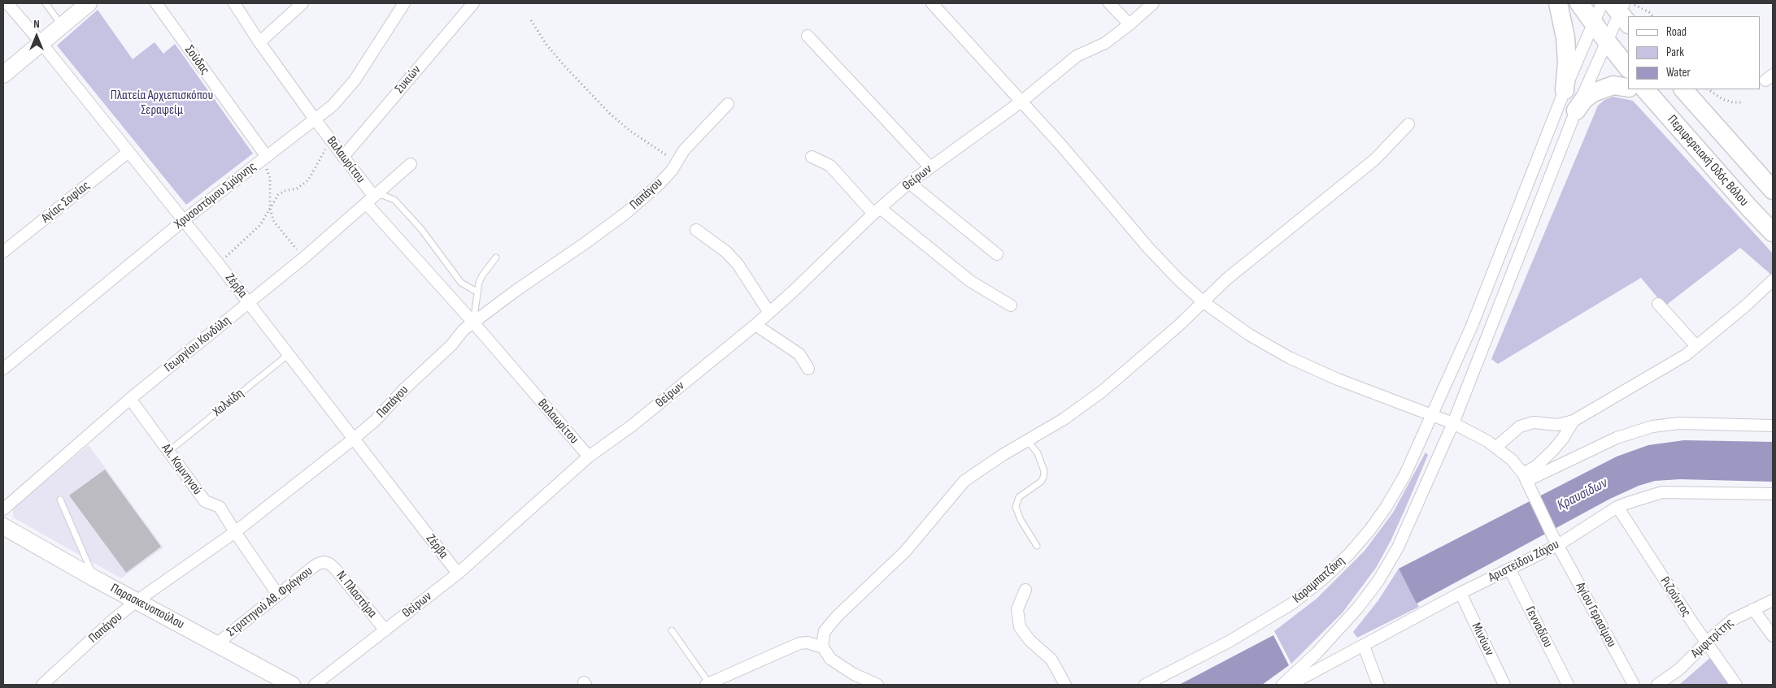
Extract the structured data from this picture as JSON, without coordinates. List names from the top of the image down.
{
  "streets": {
    "main road": ["Περιφερειακή Οδός Βόλου"],
    "street": [
      "Σούδας",
      "Συκιών",
      "Βαλαωρίτου",
      "Θείρων",
      "Παπάγου",
      "Χρυσοστόμου Σμύρνης",
      "Αγίας Σοφίας",
      "Ζέρβα",
      "Γεωργίου Κονδύλη",
      "Αλ. Κομνηνού",
      "Αριστείδου Ζάχου",
      "Καραμπατζάκη",
      "Ν. Πλαστήρα",
      "Ριζούντος",
      "Στρατηγού Αθ. Φράγκου",
      "Παρασκευοπούλου",
      "Αγίου Γερασίμου",
      "Γενναδίου",
      "Αμφιτρίτης",
      "Μινύων"
    ],
    "lane": ["Χαλκίδη"]
  },
  "crossings": [
    ["Σούδας", "Χρυσοστόμου Σμύρνης"],
    ["Συκιών", "Βαλαωρίτου"],
    ["Βαλαωρίτου", "Θείρων"],
    ["Βαλαωρίτου", "Παπάγου"],
    ["Βαλαωρίτου", "Χρυσοστόμου Σμύρνης"],
    ["Βαλαωρίτου", "Γεωργίου Κονδύλη"],
    ["Θείρων", "Ζέρβα"],
    ["Θείρων", "Ν. Πλαστήρα"],
    ["Θείρων", "Αγίου Γερασίμου"],
    ["Παπάγου", "Ζέρβα"],
    ["Παπάγου", "Αλ. Κομνηνού"],
    ["Παπάγου", "Παρασκευοπούλου"],
    ["Χρυσοστόμου Σμύρνης", "Ζέρβα"],
    ["Αγίας Σοφίας", "Ζέρβα"],
    ["Ζέρβα", "Γεωργίου Κονδύλη"],
    ["Ζέρβα", "Χαλκίδη"],
    ["Γεωργίου Κονδύλη", "Αλ. Κομνηνού"],
    ["Χαλκίδη", "Αλ. Κομνηνού"],
    ["Αλ. Κομνηνού", "Στρατηγού Αθ. Φράγκου"],
    ["Αριστείδου Ζάχου", "Ριζούντος"],
    ["Αριστείδου Ζάχου", "Αγίου Γερασίμου"],
    ["Αριστείδου Ζάχου", "Γενναδίου"],
    ["Αριστείδου Ζάχου", "Μινύων"],
    ["Καραμπατζάκη", "Αγίου Γερασίμου"],
    ["Ν. Πλαστήρα", "Στρατηγού Αθ. Φράγκου"],
    ["Ριζούντος", "Αμφιτρίτης"],
    ["Στρατηγού Αθ. Φράγκου", "Παρασκευοπούλου"]
  ],
  "water": ["Κραυσίδων"],
  "parks": ["Πλατεία Αρχιεπισκόπου Σεραφείμ"],
  "legend": ["Road", "Park", "Water"],
  "north": "top"
}
